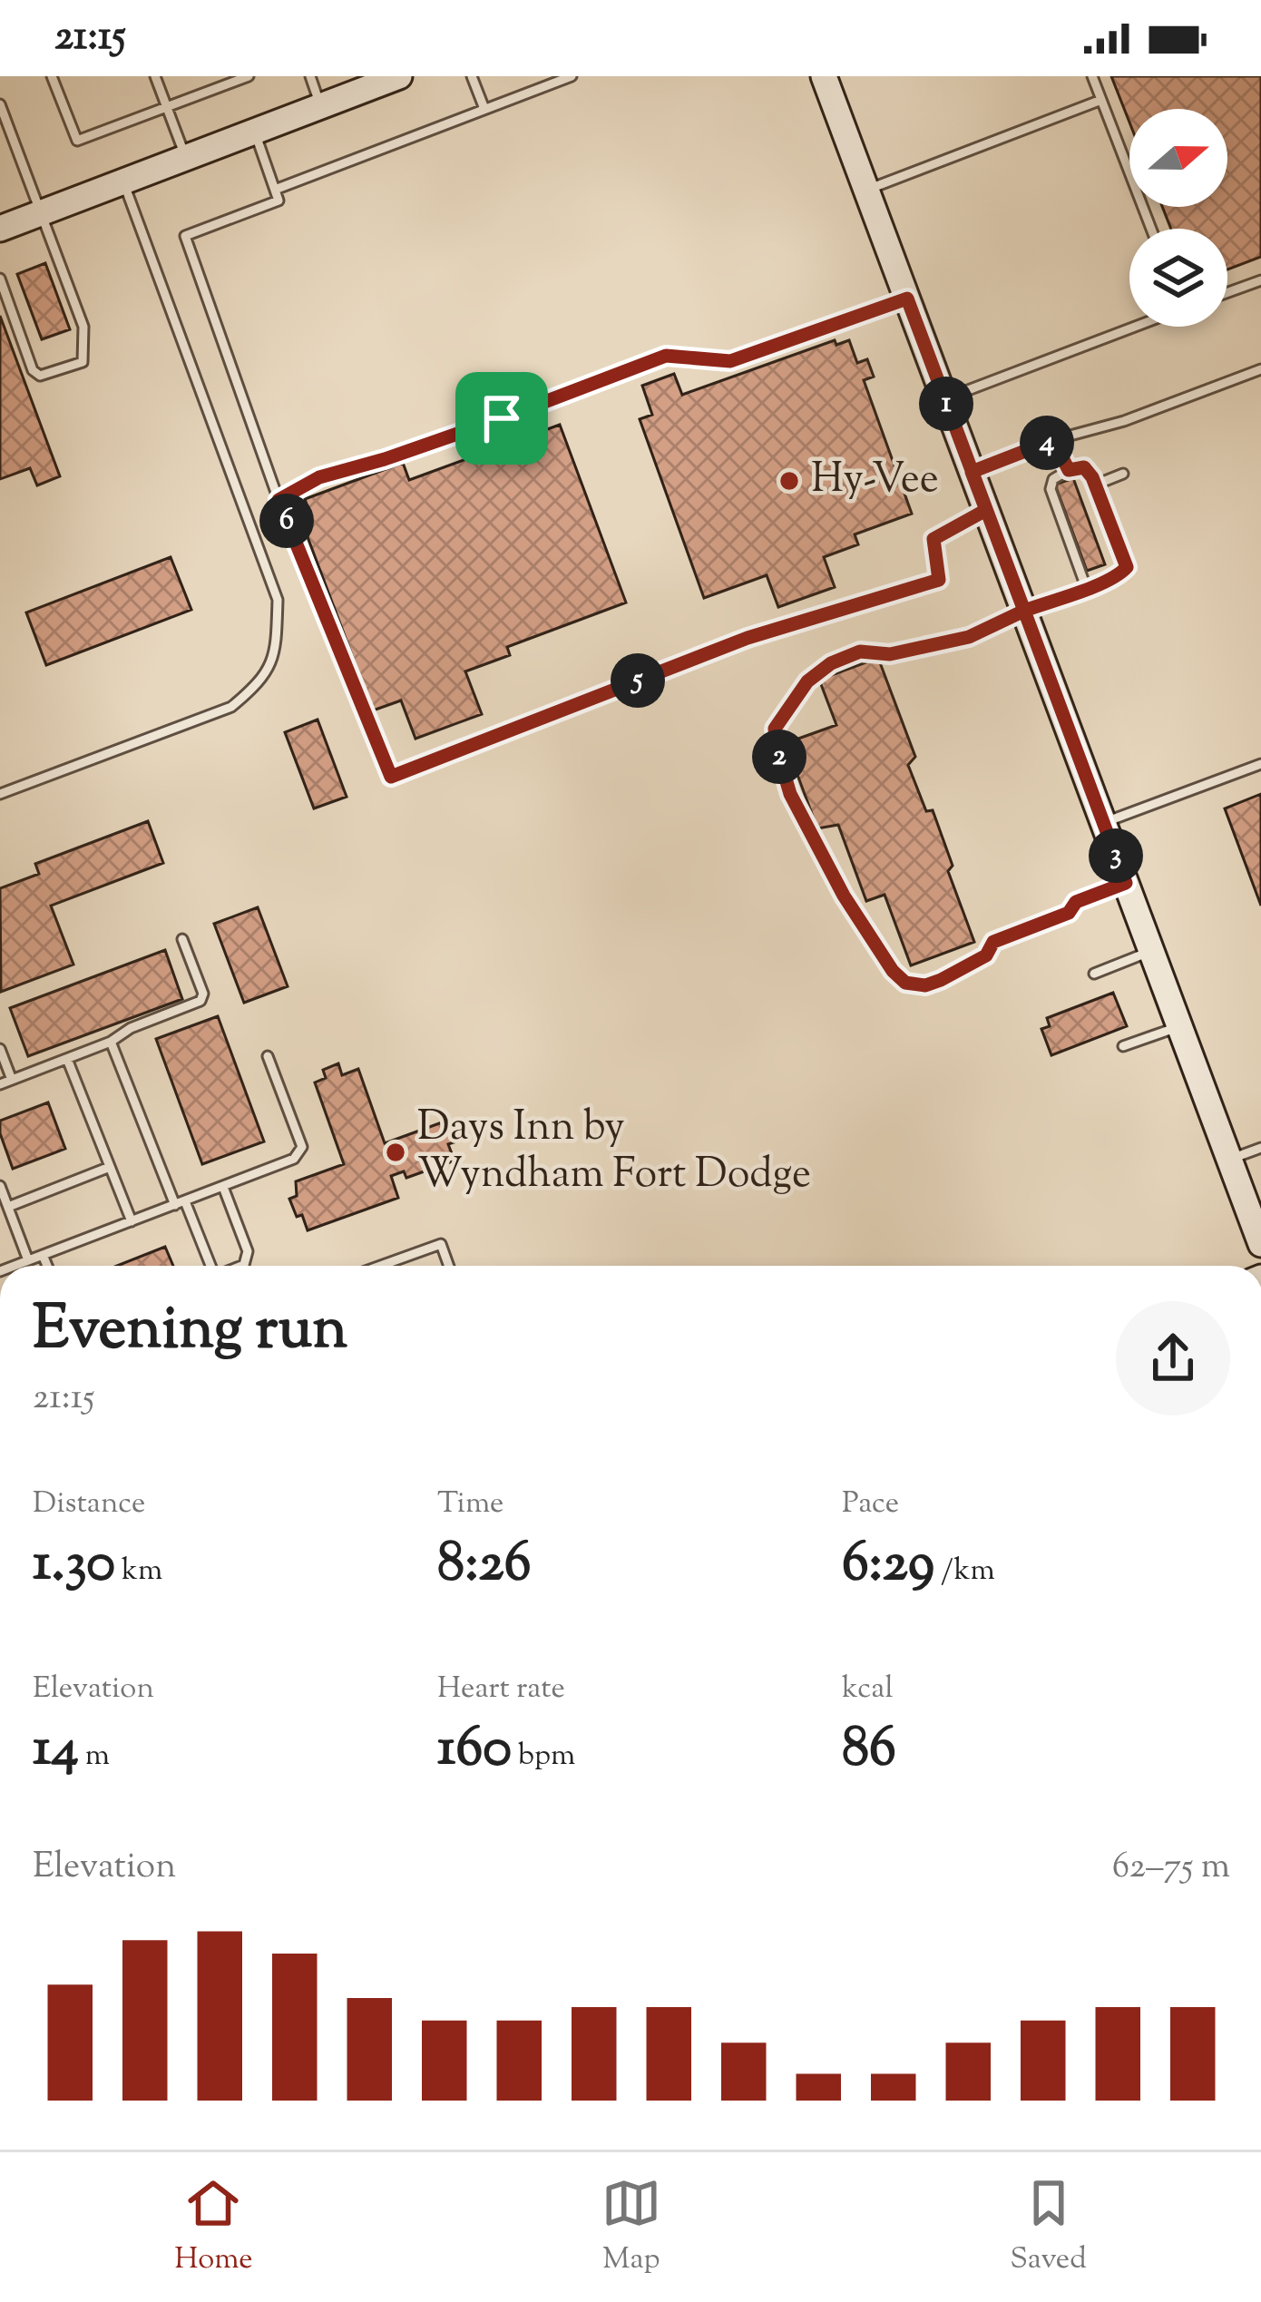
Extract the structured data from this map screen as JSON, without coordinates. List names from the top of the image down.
{
  "places": ["Hy-Vee", "Days Inn by Wyndham Fort Dodge"],
  "north": "right",
  "page": {
    "status": "21:15",
    "pins": [
      "1",
      "4",
      "6",
      "5",
      "2",
      "3"
    ],
    "heading": ["Evening run", "21:15"],
    "stats": [
      ["Distance", "1.30 km"],
      ["Time", "8:26"],
      ["Pace", "6:29 /km"],
      ["Elevation", "14 m"],
      ["Heart rate", "160 bpm"],
      ["kcal", "86"]
    ],
    "chart": ["Elevation", "62–75 m"],
    "tabs": ["Home", "Map", "Saved"]
  }
}
